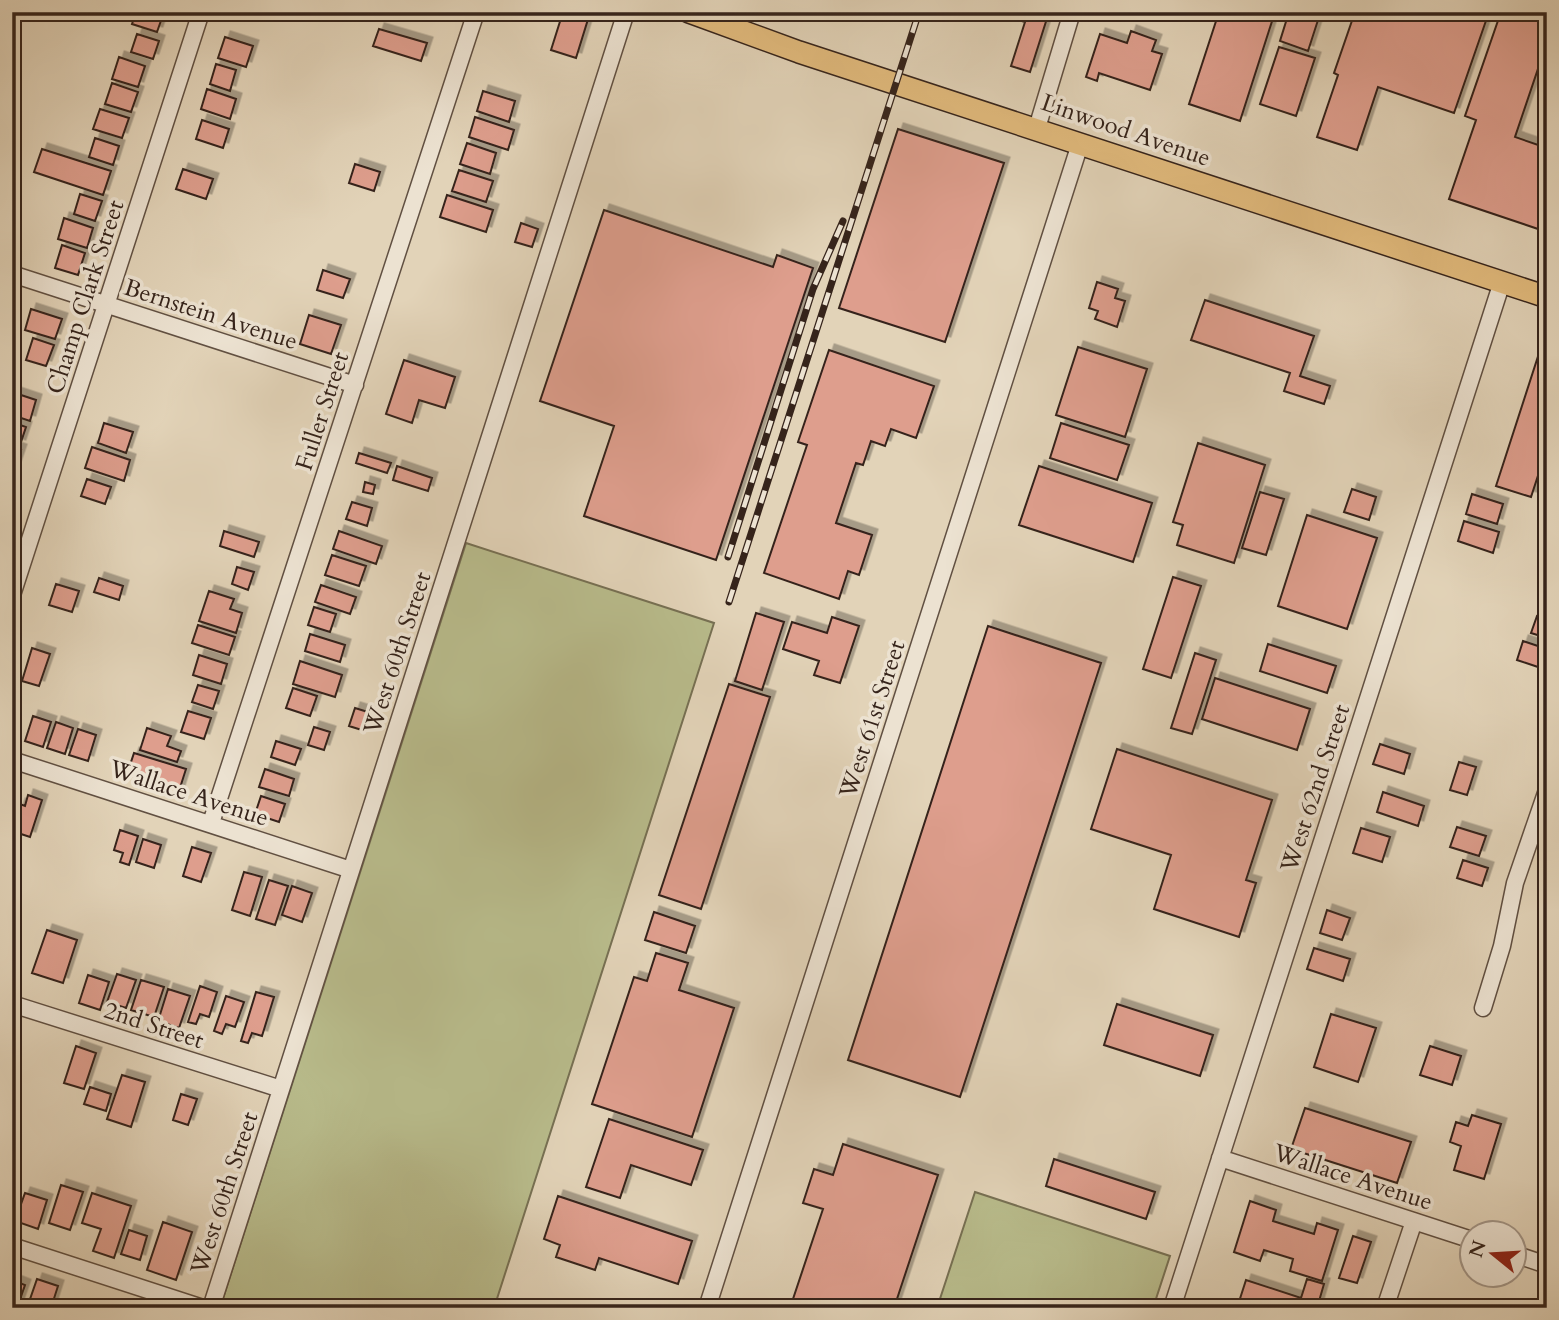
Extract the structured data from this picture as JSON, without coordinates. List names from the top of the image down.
{
  "streets": {
    "main road": ["Linwood Avenue"],
    "street": [
      "Champ Clark Street",
      "Bernstein Avenue",
      "Fuller Street",
      "West 60th Street",
      "West 61st Street",
      "West 62nd Street",
      "Wallace Avenue",
      "2nd Street"
    ]
  },
  "crossings": [
    ["Linwood Avenue", "West 61st Street"],
    ["Linwood Avenue", "West 62nd Street"],
    ["Champ Clark Street", "Bernstein Avenue"],
    ["Bernstein Avenue", "Fuller Street"],
    ["Fuller Street", "Wallace Avenue"],
    ["West 60th Street", "Wallace Avenue"],
    ["West 60th Street", "2nd Street"],
    ["West 62nd Street", "Wallace Avenue"]
  ],
  "north": "left"
}
